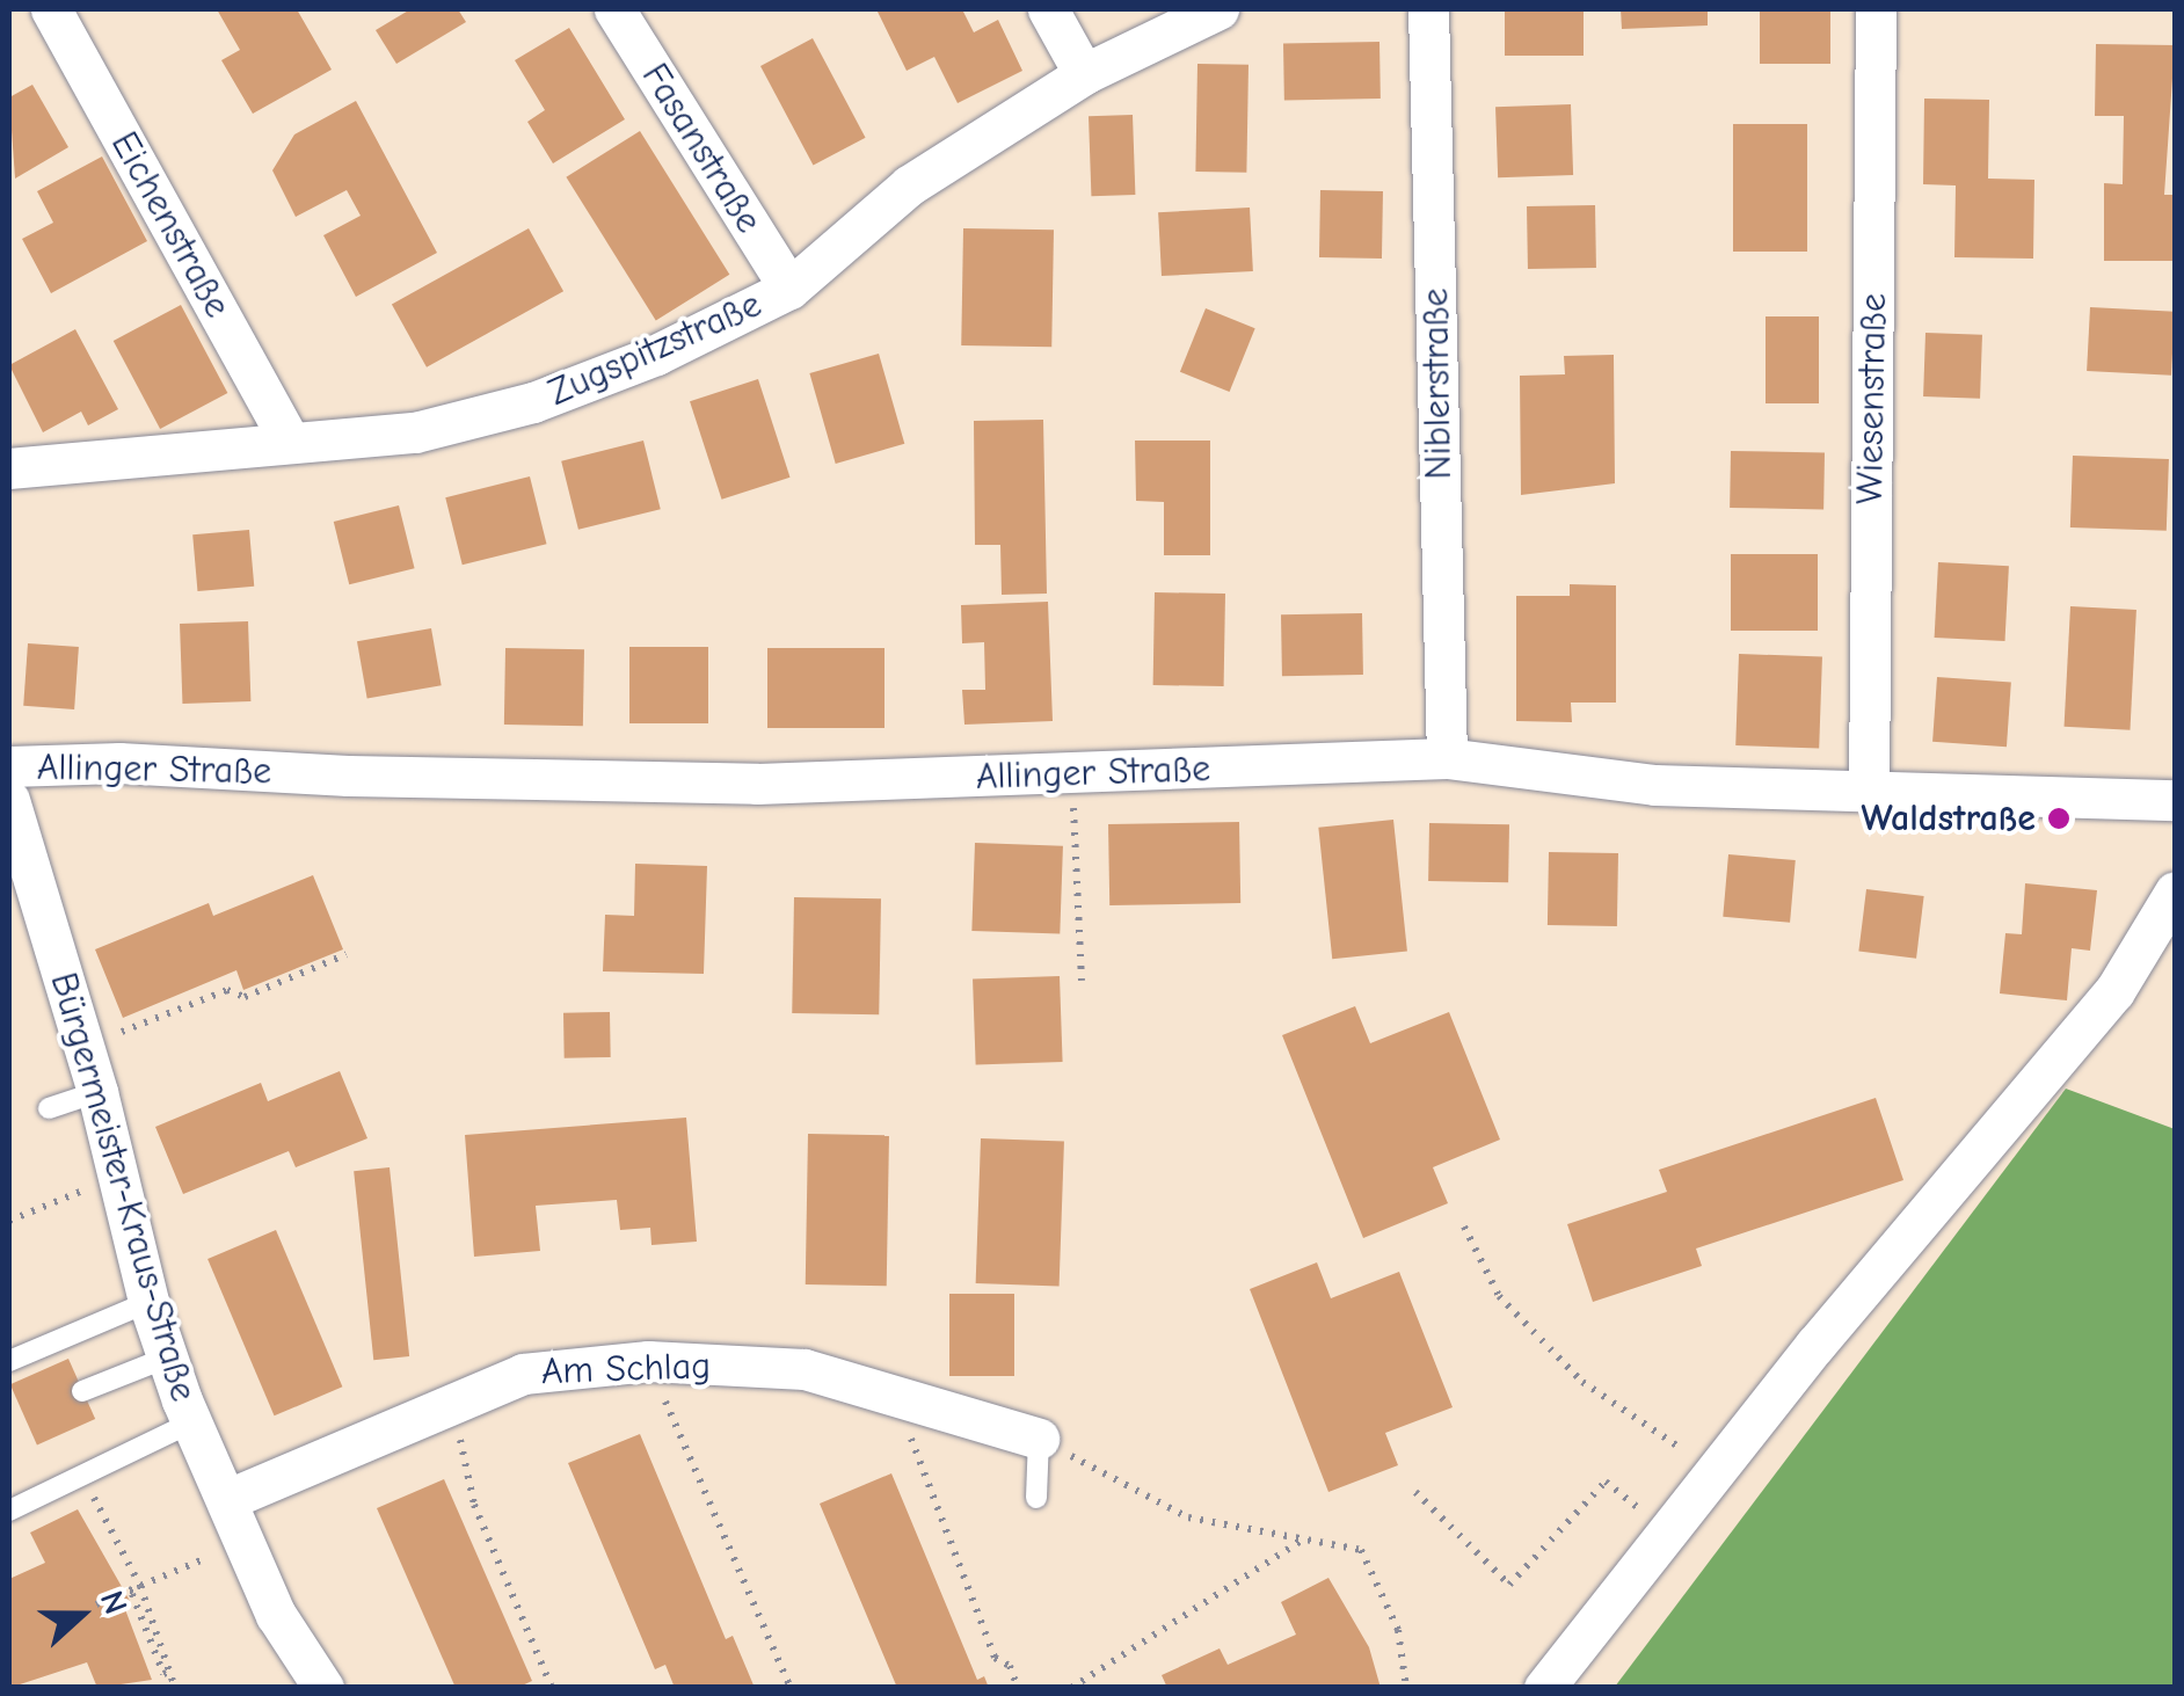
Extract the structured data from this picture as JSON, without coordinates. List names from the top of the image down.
{
  "streets": {
    "street": [
      "Fasanstraße",
      "Eichenstraße",
      "Zugspitzstraße",
      "Niblerstraße",
      "Wiesenstraße",
      "Allinger Straße",
      "Bürgermeister-Kraus-Straße",
      "Am Schlag"
    ]
  },
  "crossings": [
    ["Fasanstraße", "Zugspitzstraße"],
    ["Eichenstraße", "Zugspitzstraße"],
    ["Niblerstraße", "Allinger Straße"],
    ["Wiesenstraße", "Allinger Straße"],
    ["Bürgermeister-Kraus-Straße", "Am Schlag"]
  ],
  "places": ["Waldstraße"],
  "north": "right"
}
